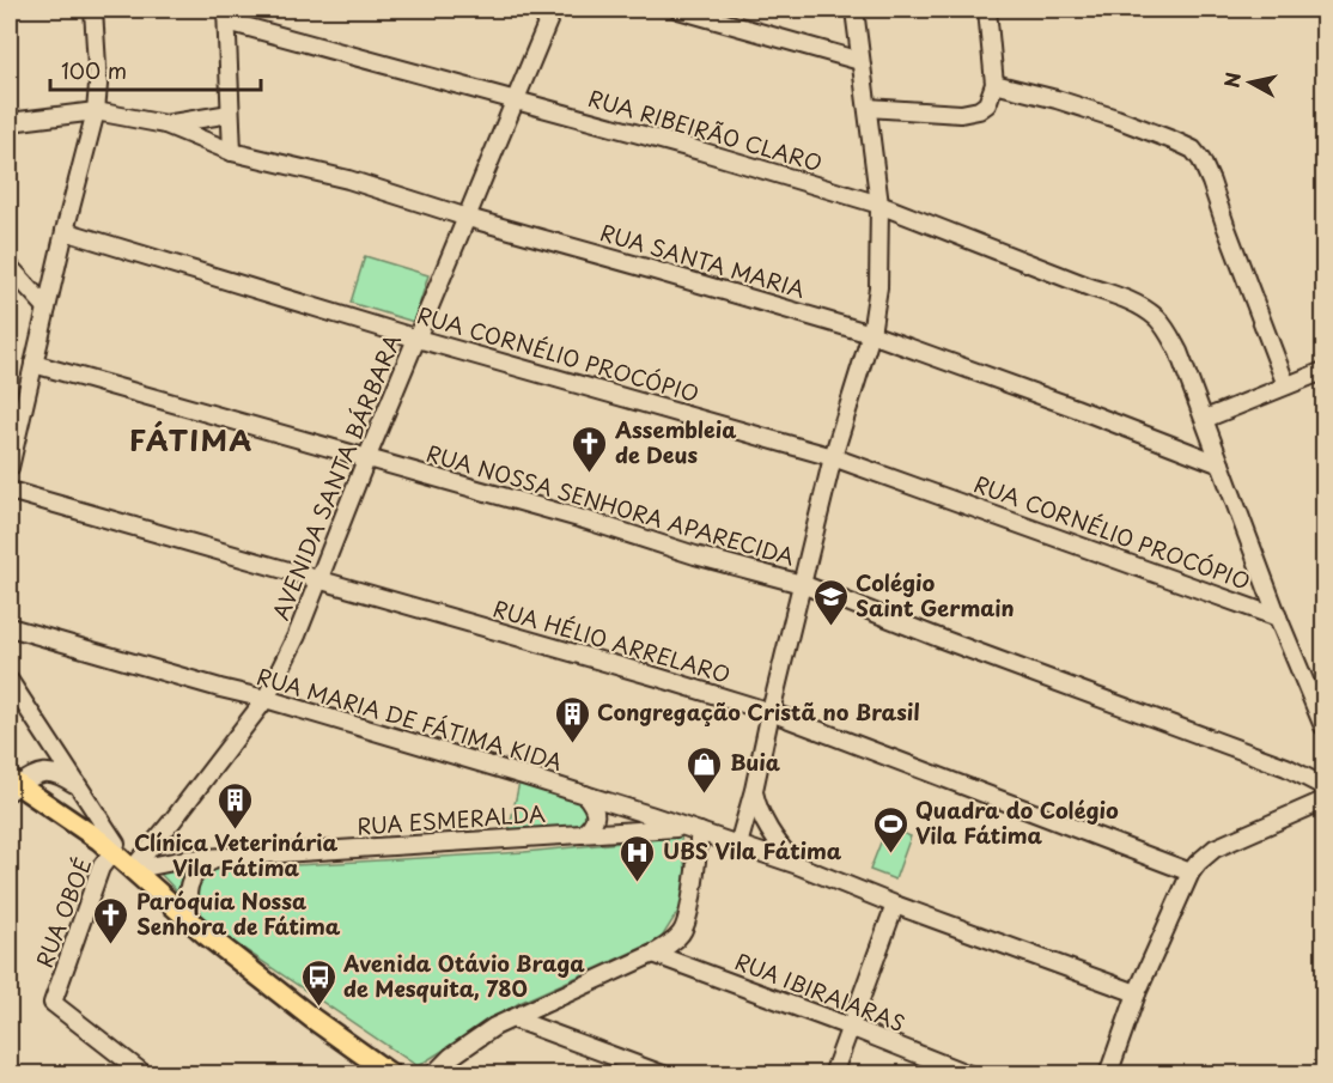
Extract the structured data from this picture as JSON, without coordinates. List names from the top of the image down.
{
  "streets": {
    "street": [
      "RUA RIBEIRÃO CLARO",
      "RUA SANTA MARIA",
      "RUA CORNÉLIO PROCÓPIO",
      "AVENIDA SANTA BÁRBARA",
      "RUA NOSSA SENHORA APARECIDA",
      "RUA HÉLIO ARRELARO",
      "RUA MARIA DE FÁTIMA KIDA",
      "RUA ESMERALDA",
      "RUA OBOÉ",
      "RUA IBIRAIARAS"
    ]
  },
  "crossings": [
    ["RUA RIBEIRÃO CLARO", "AVENIDA SANTA BÁRBARA"],
    ["RUA SANTA MARIA", "AVENIDA SANTA BÁRBARA"],
    ["RUA CORNÉLIO PROCÓPIO", "AVENIDA SANTA BÁRBARA"],
    ["AVENIDA SANTA BÁRBARA", "RUA NOSSA SENHORA APARECIDA"],
    ["AVENIDA SANTA BÁRBARA", "RUA HÉLIO ARRELARO"],
    ["AVENIDA SANTA BÁRBARA", "RUA MARIA DE FÁTIMA KIDA"],
    ["AVENIDA SANTA BÁRBARA", "RUA ESMERALDA"],
    ["RUA MARIA DE FÁTIMA KIDA", "RUA ESMERALDA"]
  ],
  "districts": ["FÁTIMA"],
  "places": {
    "church": ["Assembleia de Deus", "Paróquia Nossa Senhora de Fátima"],
    "school or university": ["Colégio Saint Germain"],
    "building": ["Congregação Cristã no Brasil", "Clínica Veterinária Vila Fátima"],
    "shop": ["Buia"],
    "sports": ["Quadra do Colégio Vila Fátima"],
    "hospital": ["UBS Vila Fátima"],
    "bus stop": ["Avenida Otávio Braga de Mesquita, 780"]
  },
  "scale_bar": "100 m",
  "north": "left"
}
